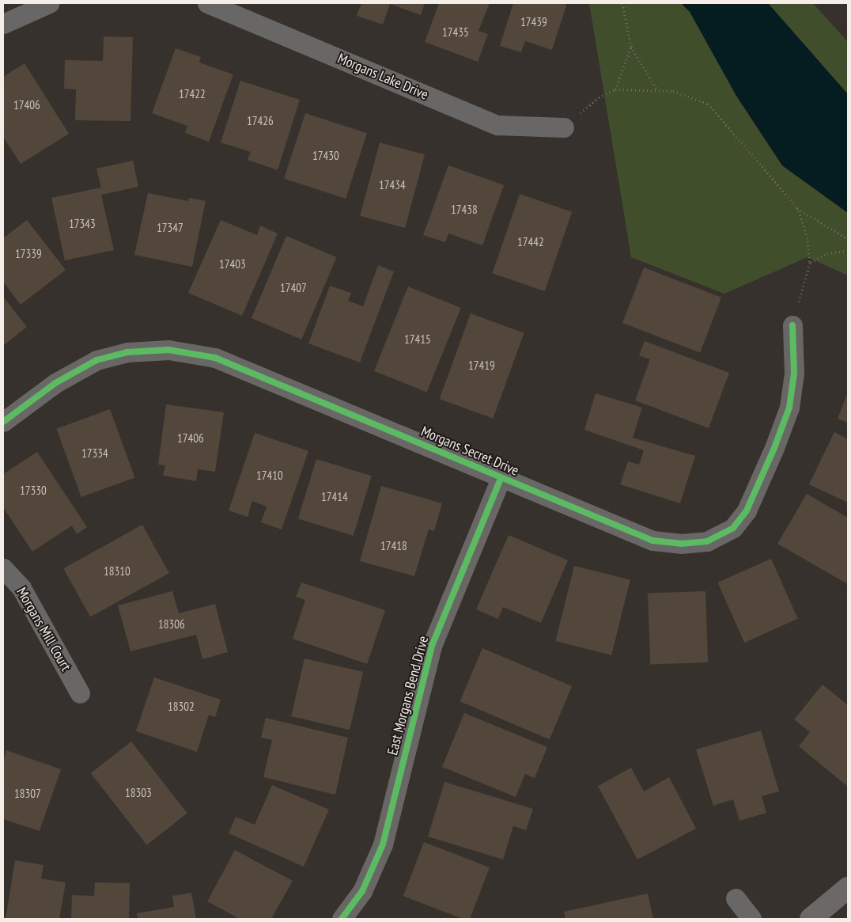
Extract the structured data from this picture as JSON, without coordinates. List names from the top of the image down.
{
  "streets": {
    "street": [
      "Morgans Lake Drive",
      "Morgans Secret Drive",
      "Morgans Mill Court",
      "East Morgans Bend Drive"
    ]
  },
  "crossings": [
    ["Morgans Secret Drive", "East Morgans Bend Drive"]
  ],
  "house_numbers": [
    "17439",
    "17435",
    "17422",
    "17406",
    "17426",
    "17430",
    "17434",
    "17438",
    "17343",
    "17347",
    "17442",
    "17339",
    "17403",
    "17407",
    "17415",
    "17419",
    "17406",
    "17334",
    "17410",
    "17330",
    "17414",
    "17418",
    "18310",
    "18306",
    "18302",
    "18303",
    "18307"
  ]
}
